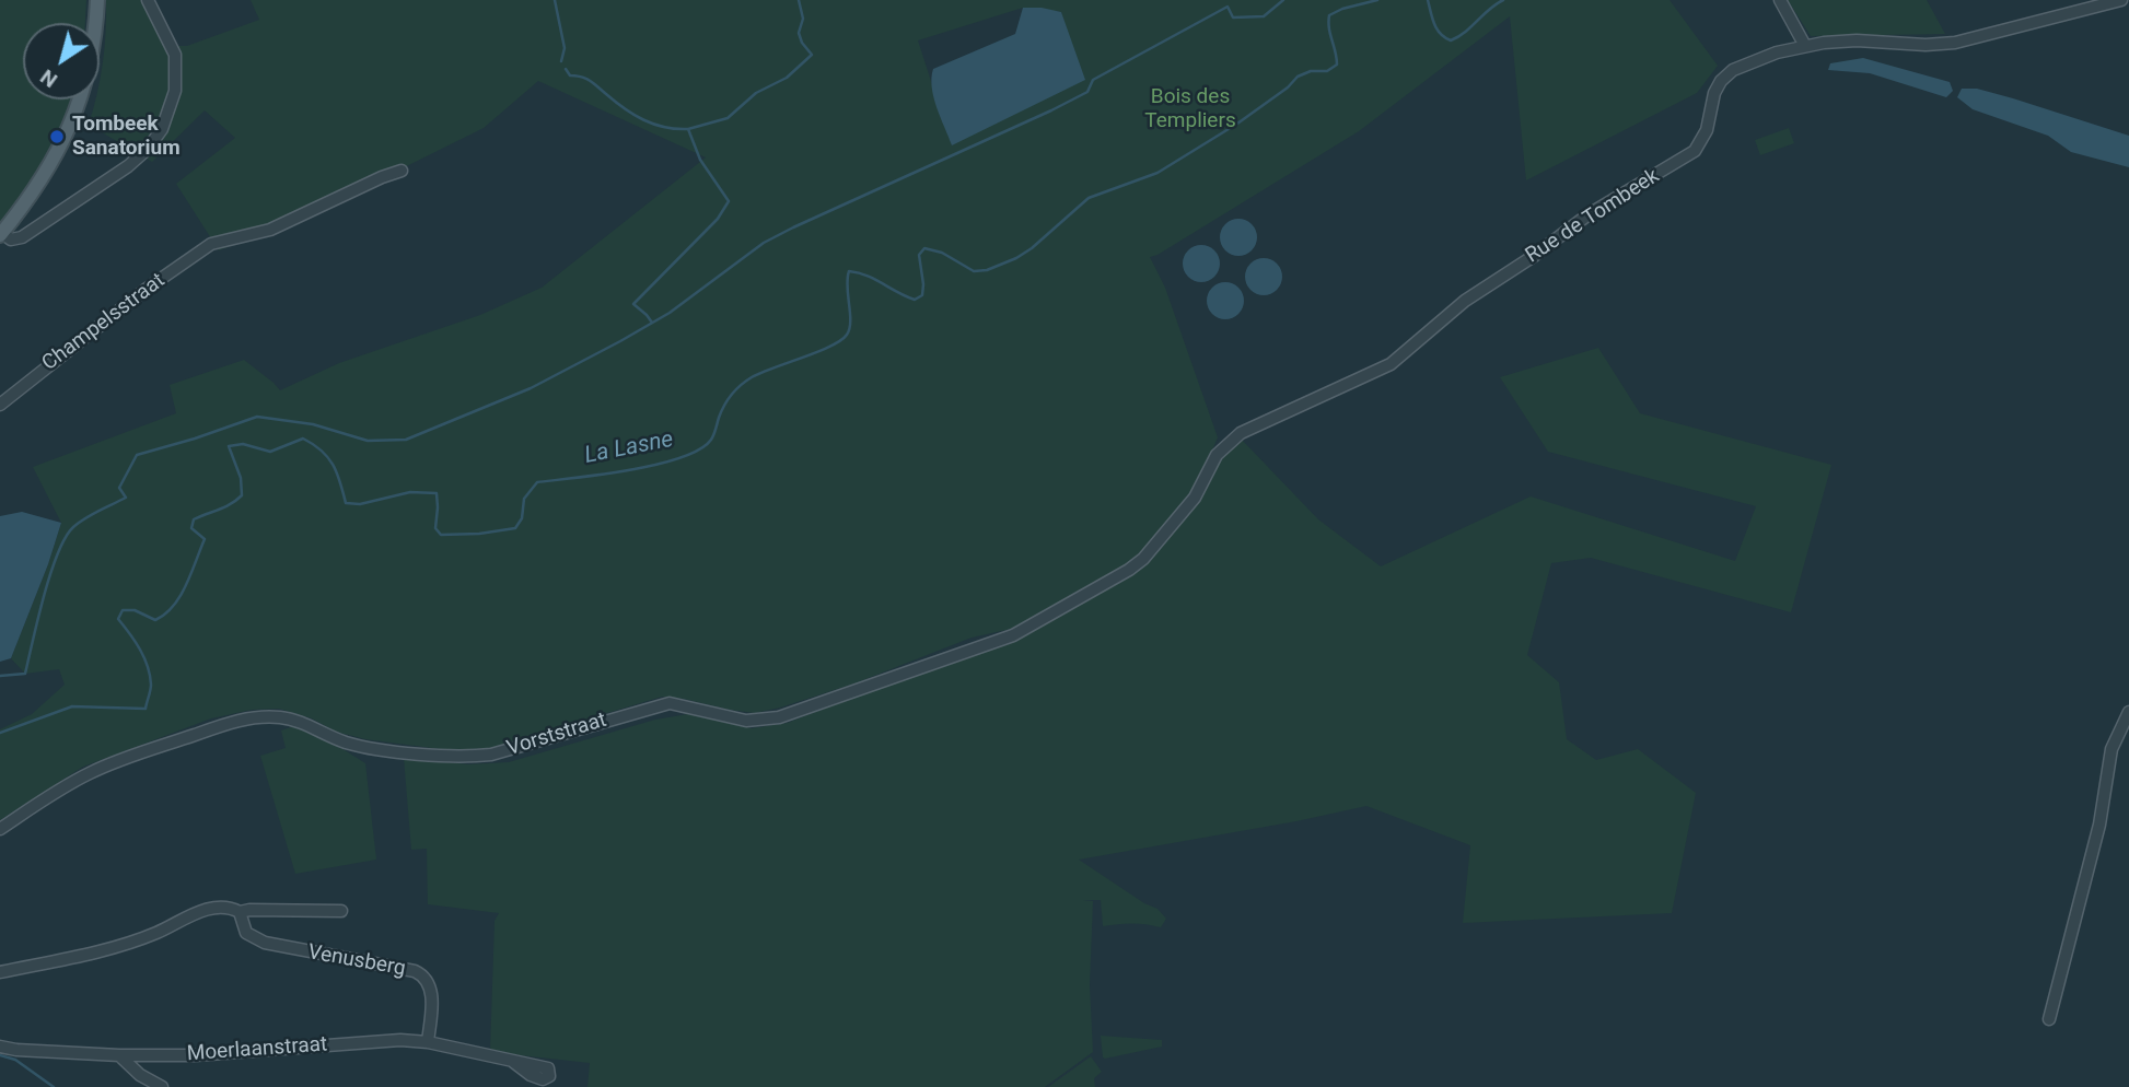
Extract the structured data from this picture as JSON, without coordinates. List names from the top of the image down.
{
  "streets": {
    "street": [
      "Rue de Tombeek",
      "Champelsstraat",
      "Vorststraat",
      "Venusberg",
      "Moerlaanstraat"
    ]
  },
  "crossings": [
    ["Rue de Tombeek", "Vorststraat"],
    ["Venusberg", "Moerlaanstraat"]
  ],
  "water": ["La Lasne"],
  "parks": ["Bois des Templiers"],
  "places": ["Tombeek Sanatorium"],
  "north": "bottom left"
}
